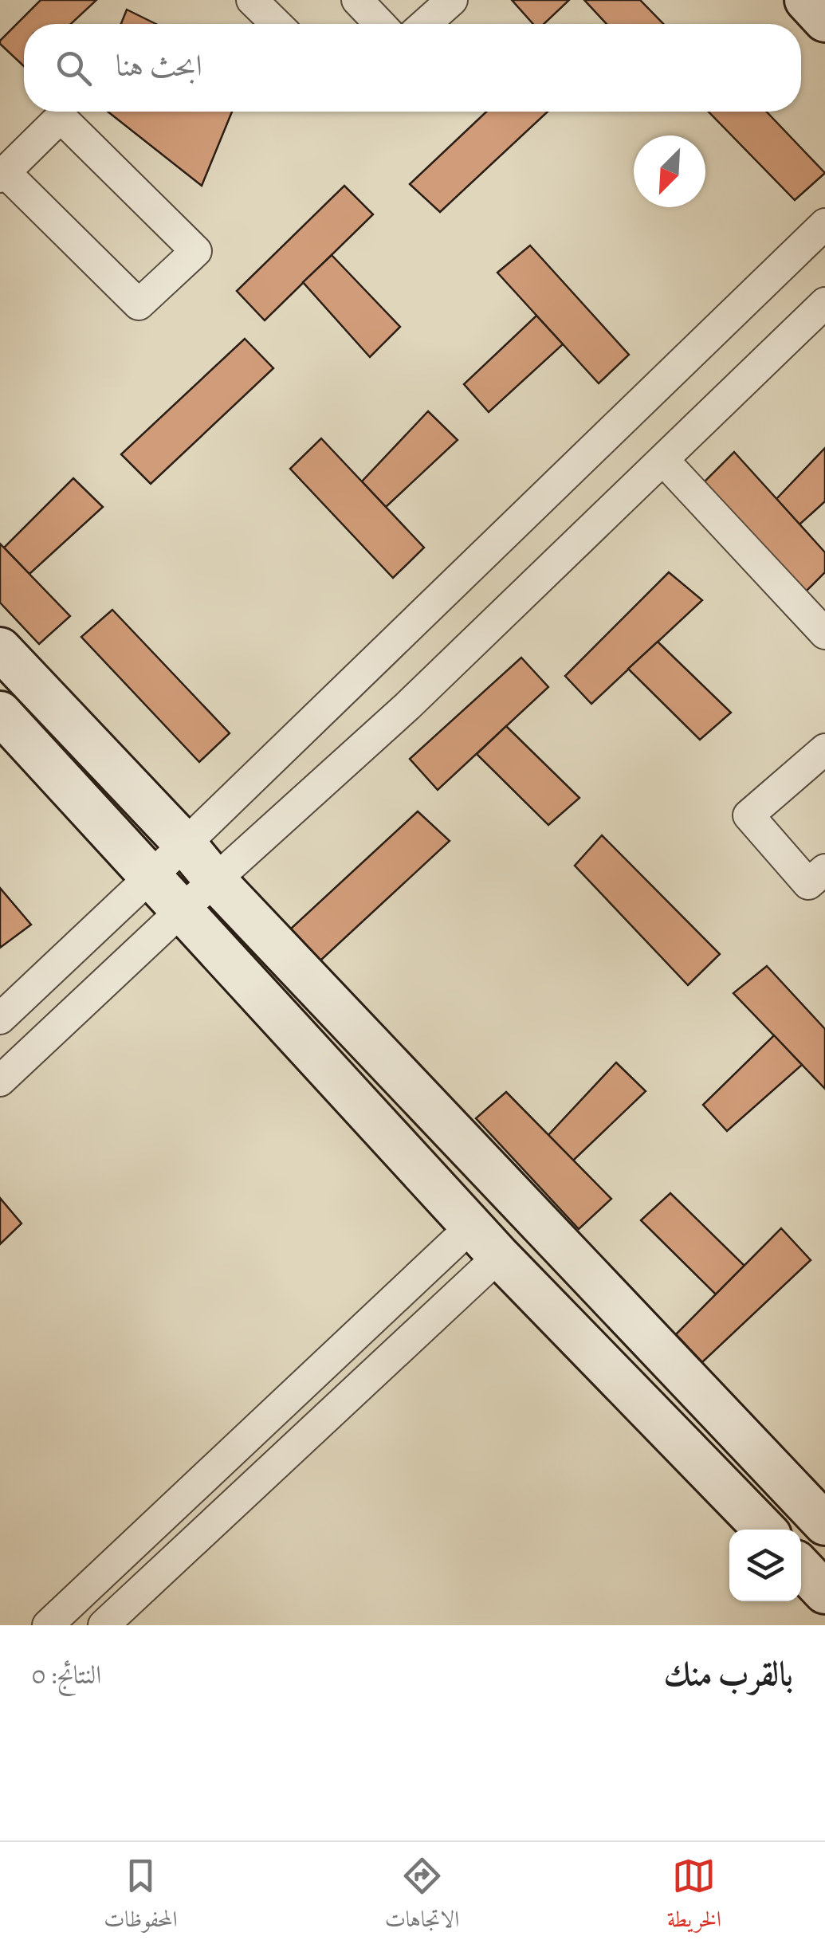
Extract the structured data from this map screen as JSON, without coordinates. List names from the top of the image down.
{
  "north": "bottom left",
  "page": {
    "search": "ابحث هنا",
    "heading": ["بالقرب منك", "النتائج: 0"],
    "nav": ["الخريطة", "الاتجاهات", "المحفوظات"]
  }
}
